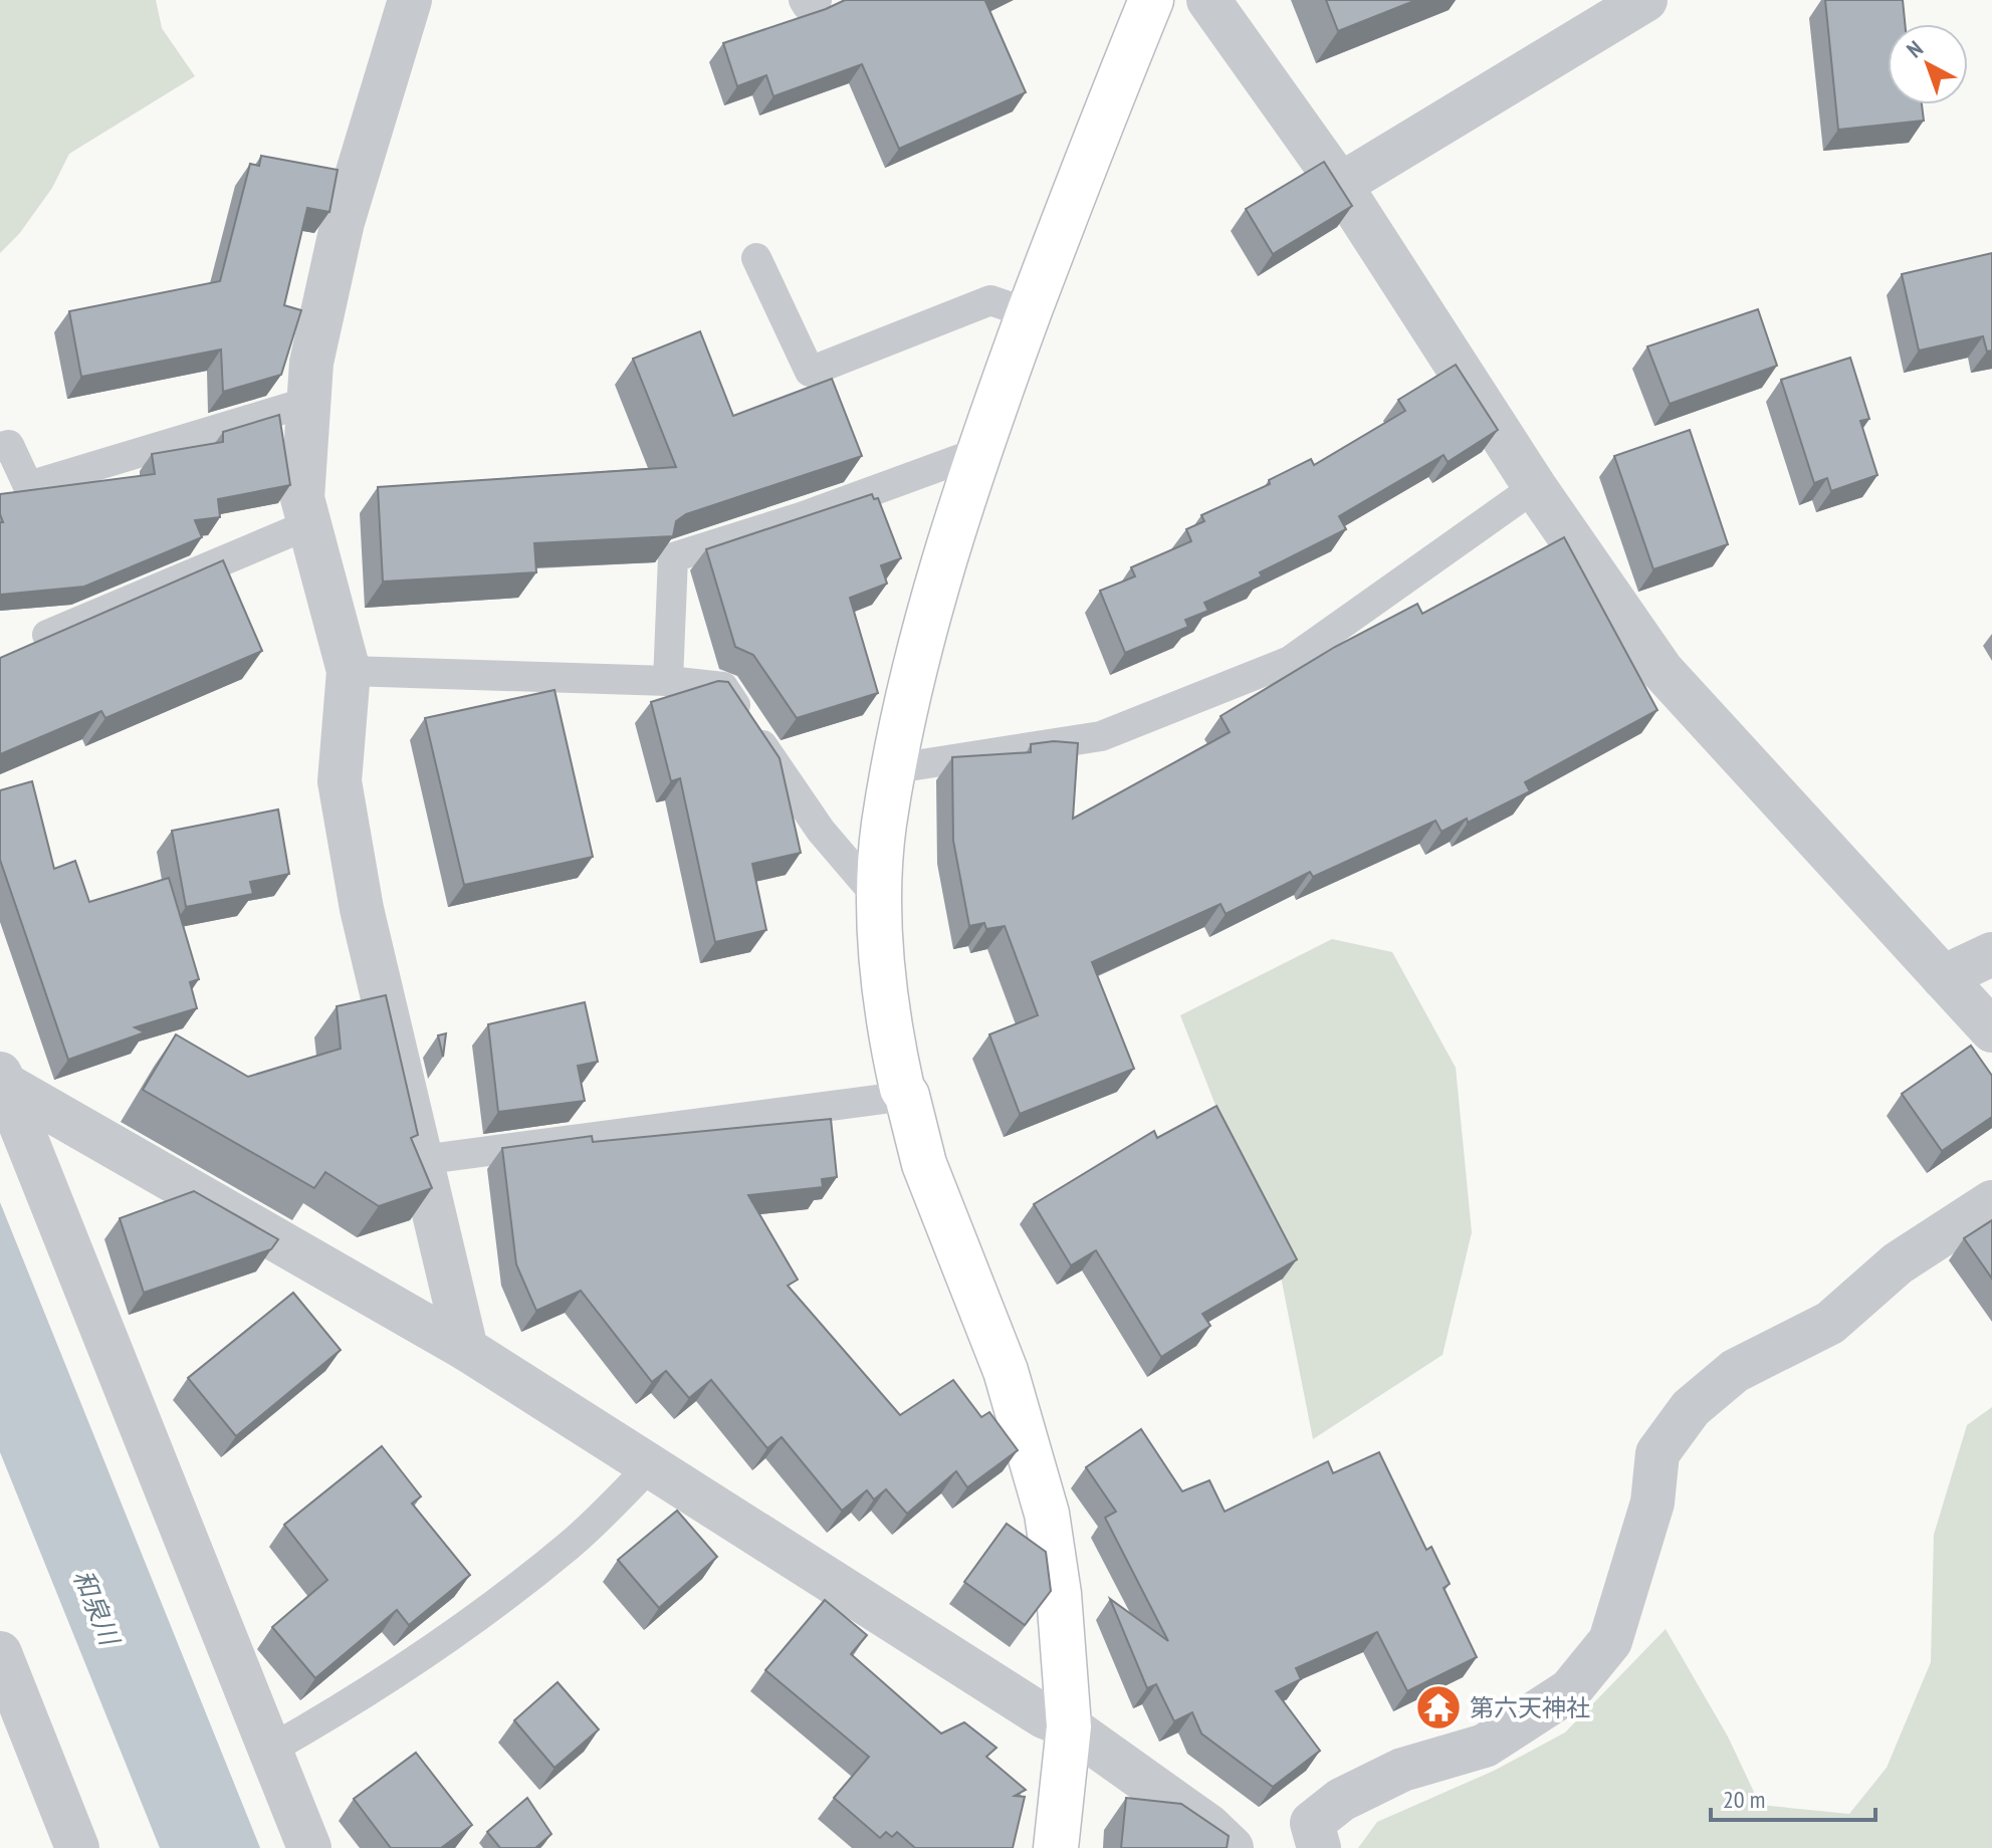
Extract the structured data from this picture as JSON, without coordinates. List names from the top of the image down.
{
  "water": ["和泉川"],
  "places": {
    "temple": ["第六天神社"]
  },
  "scale_bar": "20 m",
  "north": "top left"
}
